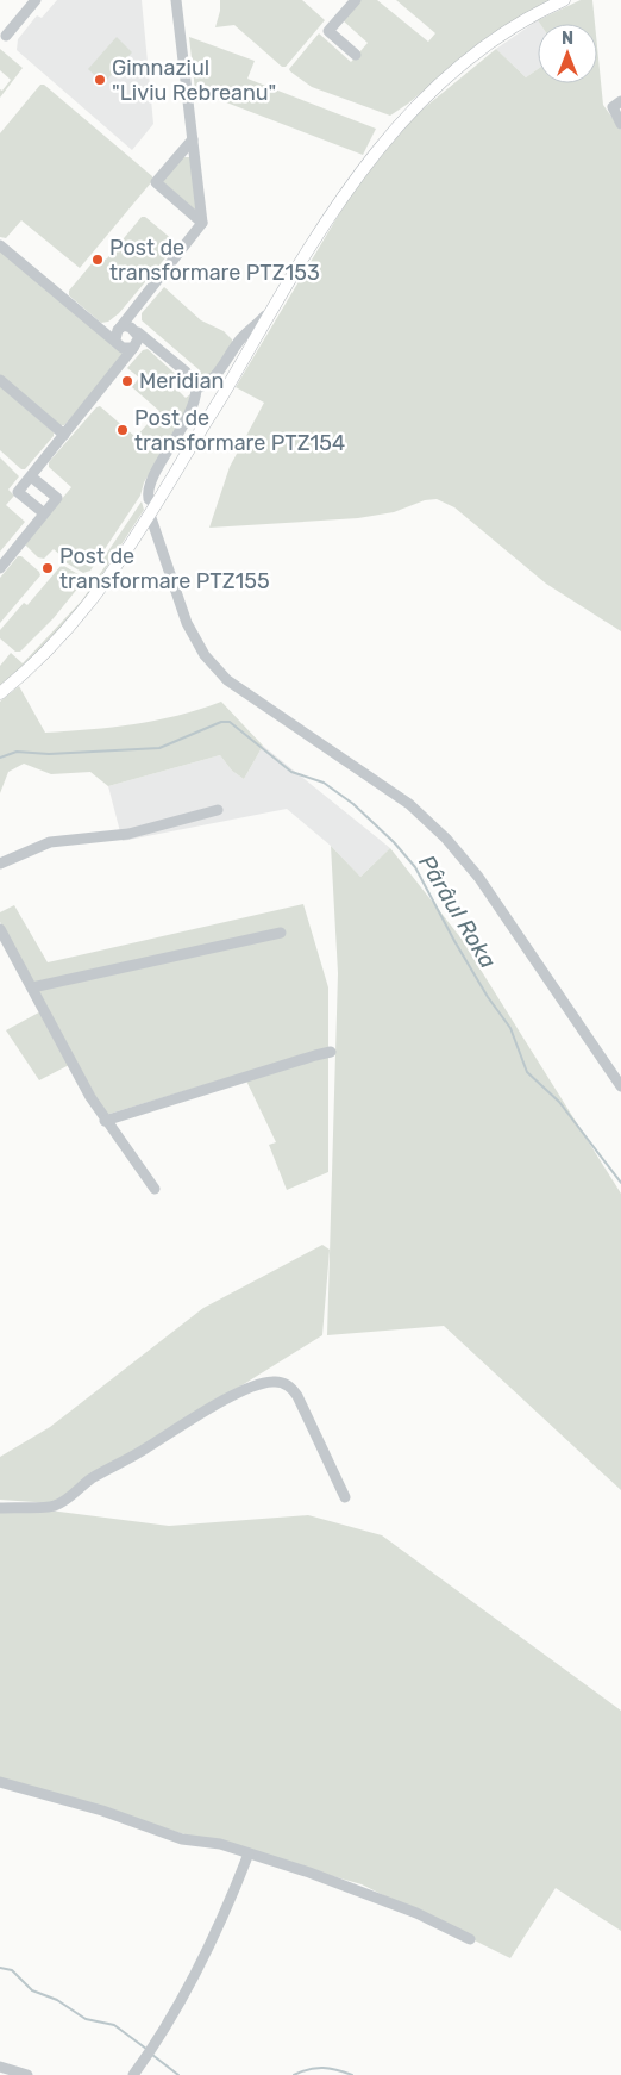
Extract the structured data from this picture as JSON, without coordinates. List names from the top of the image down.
{
  "water": ["Pârâul Roka"],
  "places": [
    "Gimnaziul \"Liviu Rebreanu\"",
    "Post de transformare PTZ153",
    "Meridian",
    "Post de transformare PTZ154",
    "Post de transformare PTZ155"
  ],
  "north": "top"
}
